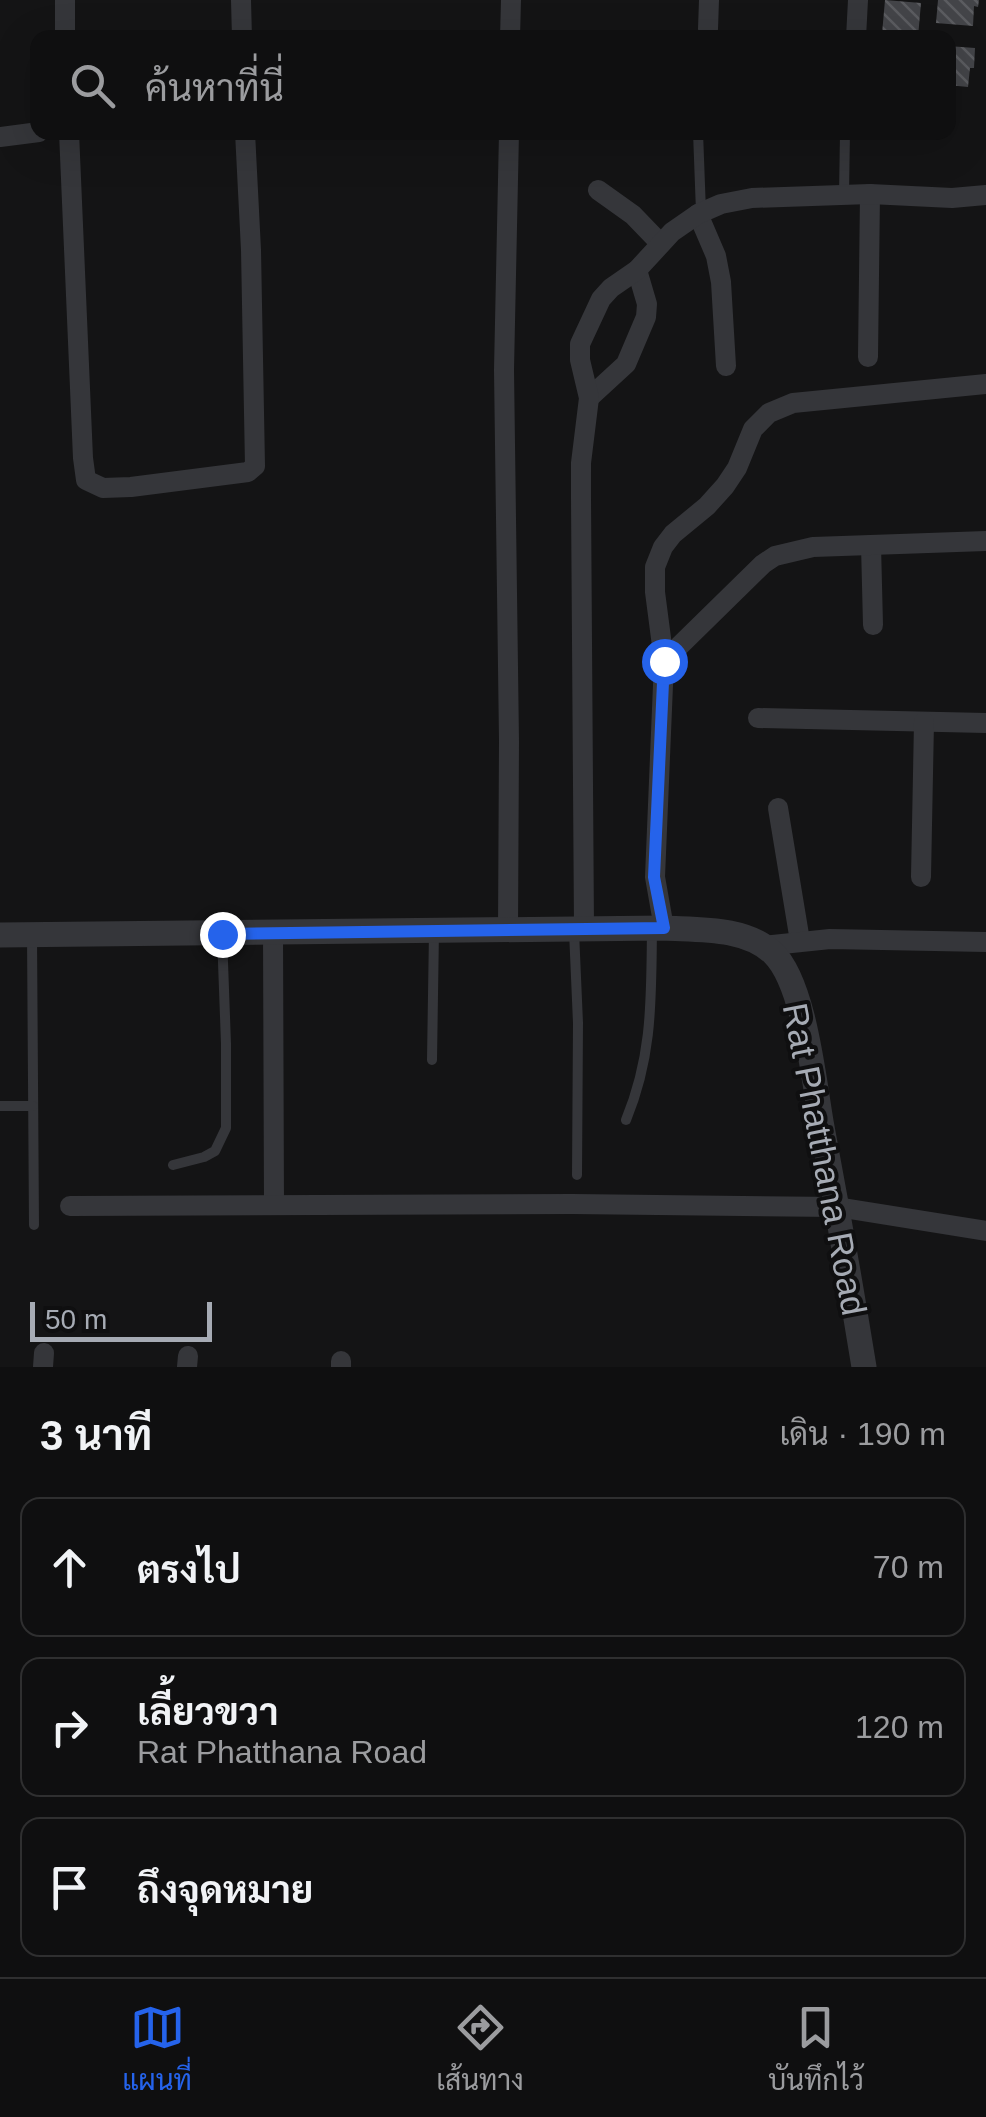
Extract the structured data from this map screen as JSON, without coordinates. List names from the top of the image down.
{
  "streets": {
    "street": ["Rat Phatthana Road"]
  },
  "scale_bar": "50 m",
  "page": {
    "search": "ค้นหาที่นี่",
    "scale": "50 m",
    "heading": ["3 นาที", "เดิน · 190 m"],
    "list": [
      ["ตรงไป", "70 m"],
      ["เลี้ยวขวา", "Rat Phatthana Road", "120 m"],
      "ถึงจุดหมาย"
    ],
    "nav": ["แผนที่", "เส้นทาง", "บันทึกไว้"]
  }
}
